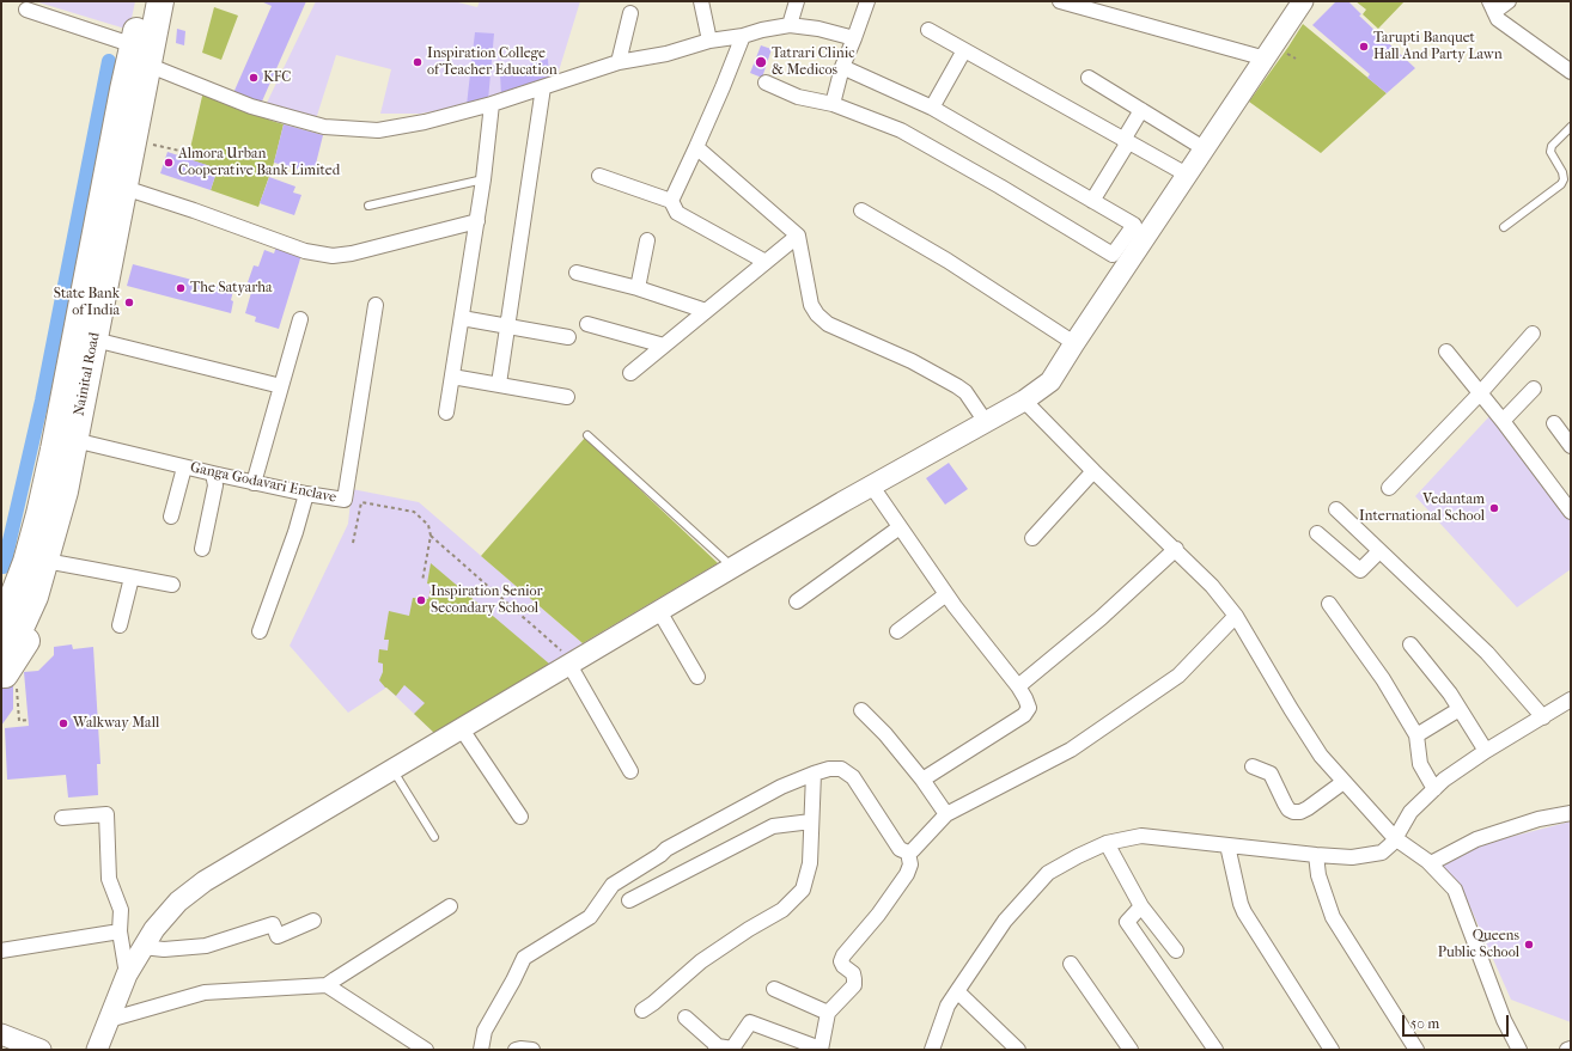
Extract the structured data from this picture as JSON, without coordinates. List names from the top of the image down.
{
  "streets": {
    "highway": ["Nainital Road"],
    "street": ["Ganga Godavari Enclave"]
  },
  "crossings": [
    ["Nainital Road", "Ganga Godavari Enclave"]
  ],
  "places": [
    "Tarupti Banquet Hall And Party Lawn",
    "Inspiration College of Teacher Education",
    "Tatrari Clinic & Medicos",
    "KFC",
    "Almora Urban Cooperative Bank Limited",
    "The Satyarha",
    "State Bank of India",
    "Vedantam International School",
    "Inspiration Senior Secondary School",
    "Walkway Mall",
    "Queens Public School"
  ],
  "scale_bar": "50 m"
}
